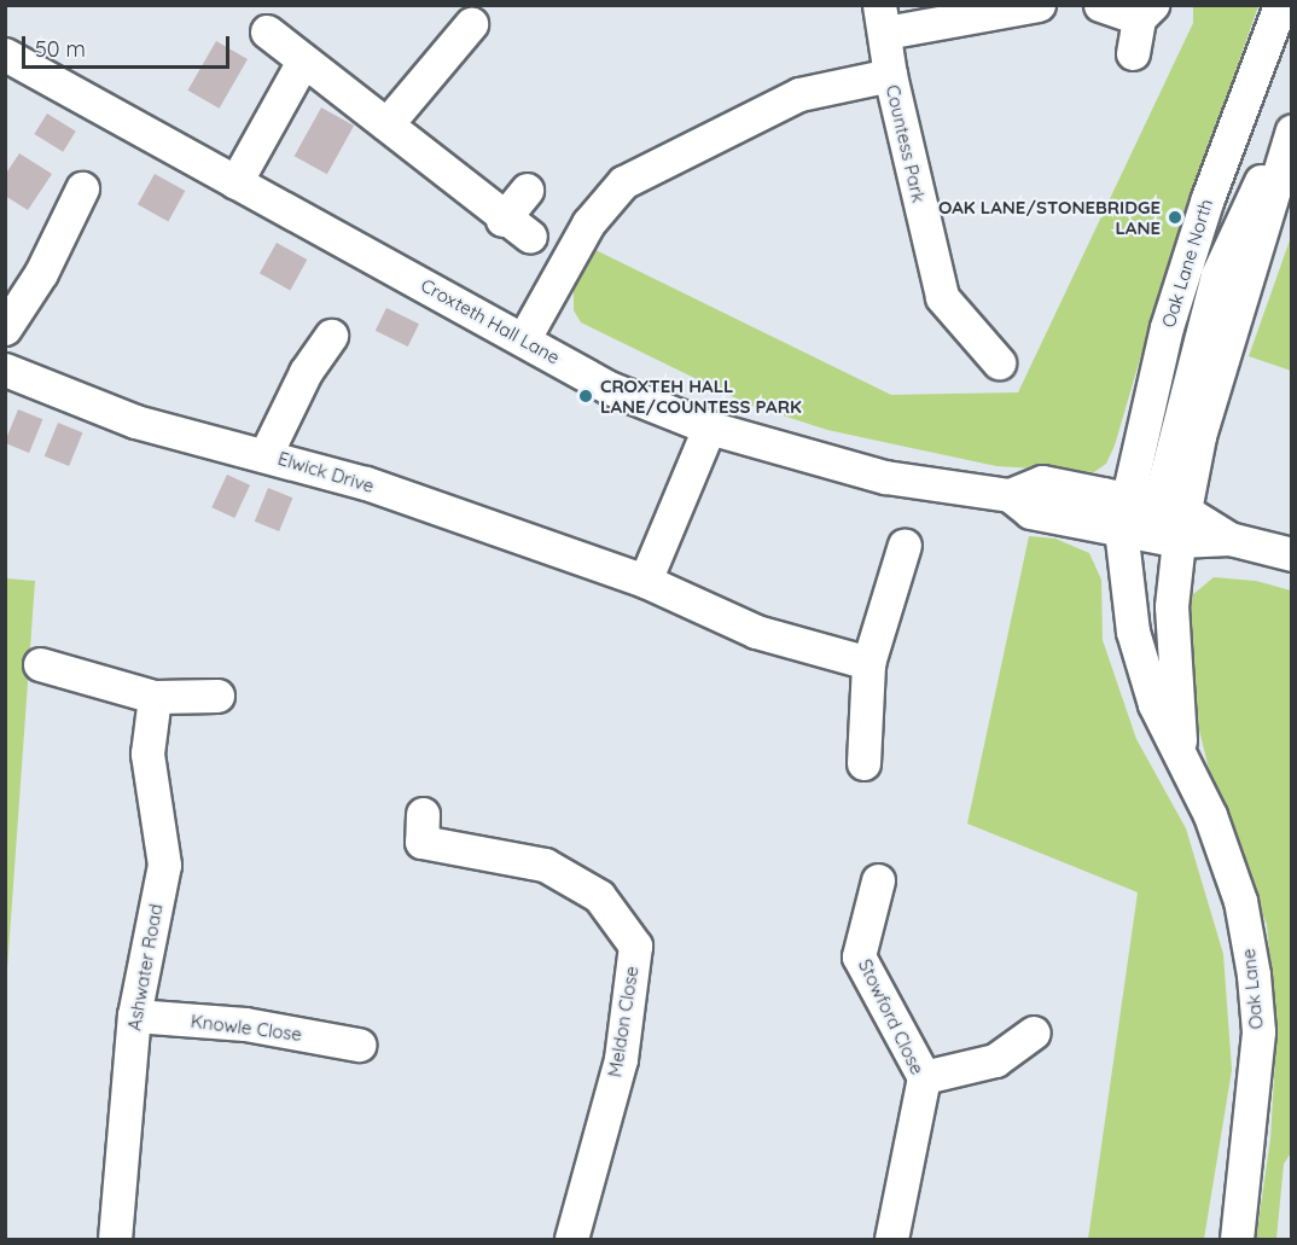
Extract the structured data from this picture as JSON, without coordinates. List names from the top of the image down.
{
  "streets": {
    "street": [
      "Countess Park",
      "Oak Lane North",
      "Croxteth Hall Lane",
      "Elwick Drive",
      "Ashwater Road",
      "Oak Lane",
      "Stowford Close",
      "Meldon Close",
      "Knowle Close"
    ]
  },
  "crossings": [
    ["Oak Lane North", "Croxteth Hall Lane"],
    ["Oak Lane North", "Oak Lane"],
    ["Croxteth Hall Lane", "Oak Lane"],
    ["Ashwater Road", "Knowle Close"]
  ],
  "places": ["OAK LANE/STONEBRIDGE LANE", "CROXTEH HALL LANE/COUNTESS PARK"],
  "scale_bar": "50 m"
}
